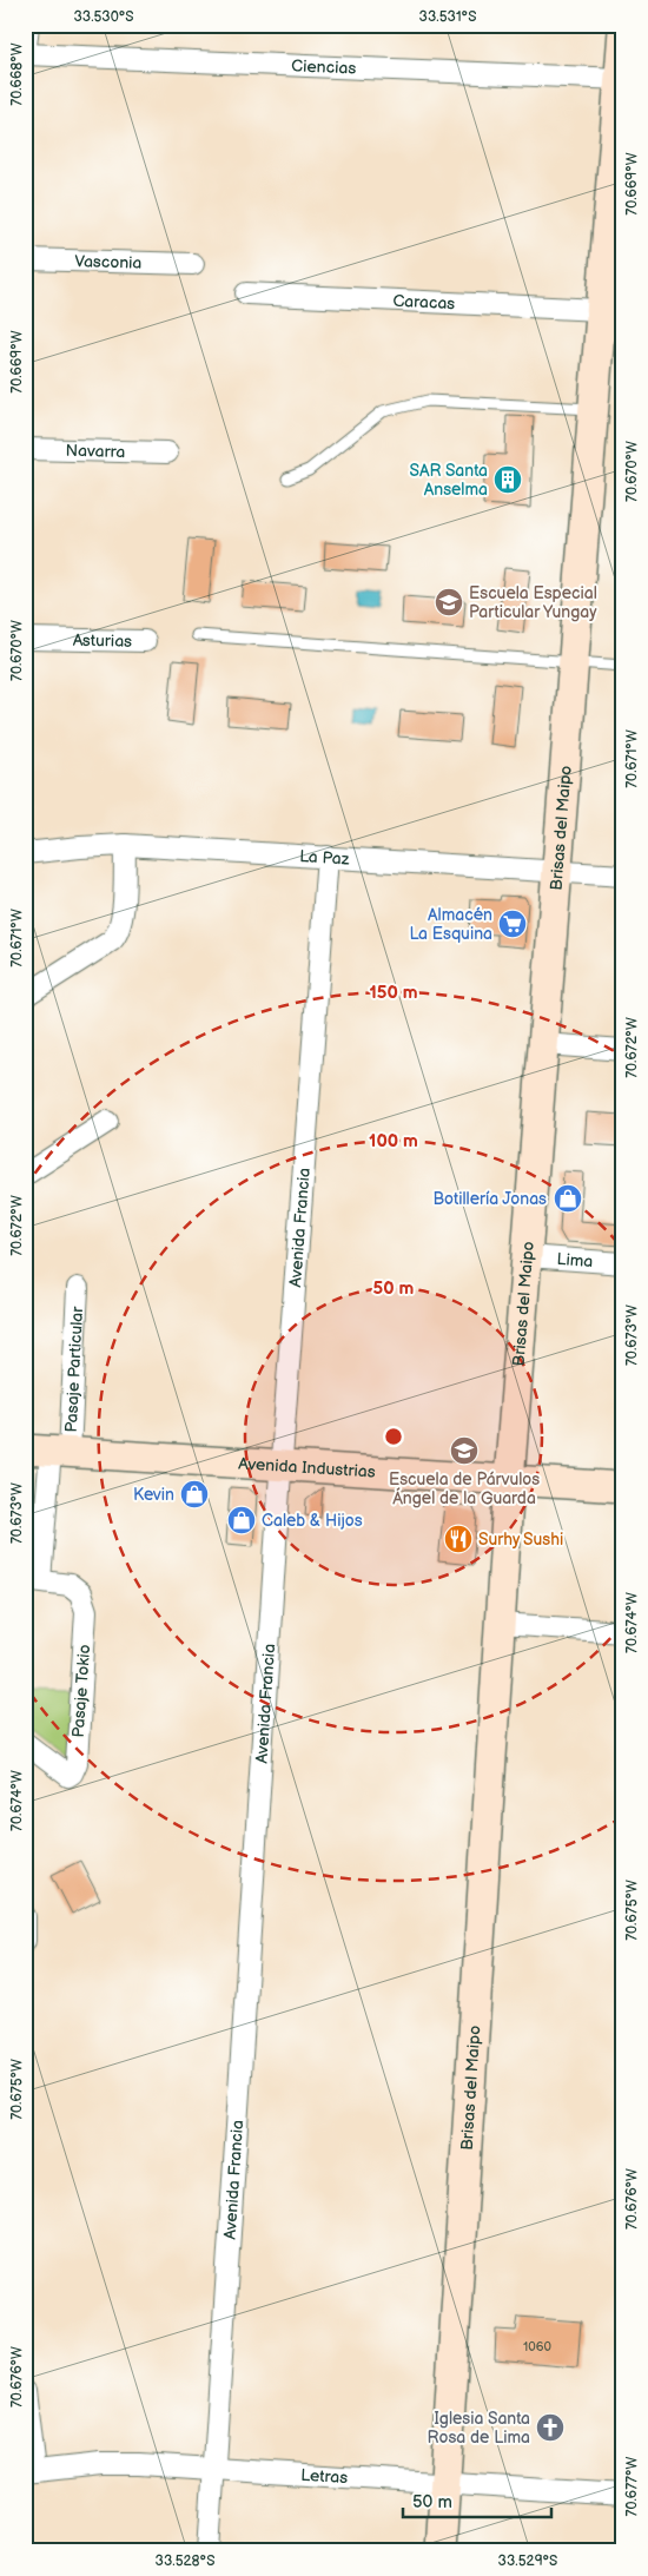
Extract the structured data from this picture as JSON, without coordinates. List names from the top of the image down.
{
  "streets": {
    "street": [
      "Ciencias",
      "Vasconia",
      "Caracas",
      "Navarra",
      "Asturias",
      "Brisas del Maipo",
      "La Paz",
      "Avenida Francia",
      "Lima",
      "Pasaje Particular",
      "Avenida Industrias",
      "Pasaje Tokio",
      "Letras"
    ]
  },
  "crossings": [
    ["Ciencias", "Brisas del Maipo"],
    ["Caracas", "Brisas del Maipo"],
    ["Brisas del Maipo", "La Paz"],
    ["Brisas del Maipo", "Lima"],
    ["Brisas del Maipo", "Avenida Industrias"],
    ["Brisas del Maipo", "Letras"],
    ["La Paz", "Avenida Francia"],
    ["Avenida Francia", "Avenida Industrias"],
    ["Avenida Francia", "Letras"],
    ["Pasaje Particular", "Avenida Industrias"],
    ["Pasaje Particular", "Pasaje Tokio"],
    ["Avenida Industrias", "Pasaje Tokio"]
  ],
  "places": {
    "building": ["SAR Santa Anselma"],
    "school or university": ["Escuela Especial Particular Yungay", "Escuela de Párvulos Ángel de la Guarda"],
    "supermarket": ["Almacén La Esquina"],
    "shop": ["Botillería Jonas", "Kevin", "Caleb & Hijos"],
    "restaurant": ["Surhy Sushi"],
    "church": ["Iglesia Santa Rosa de Lima"]
  },
  "house_numbers": ["1060"],
  "scale_bar": "50 m",
  "coordinates": [
    "33.530°S",
    "33.531°S",
    "70.668°W",
    "70.669°W",
    "70.670°W",
    "70.671°W",
    "70.672°W",
    "70.673°W",
    "70.674°W",
    "70.675°W",
    "70.676°W",
    "70.677°W",
    "33.528°S",
    "33.529°S"
  ],
  "rings": ["150 m", "100 m", "50 m"]
}
